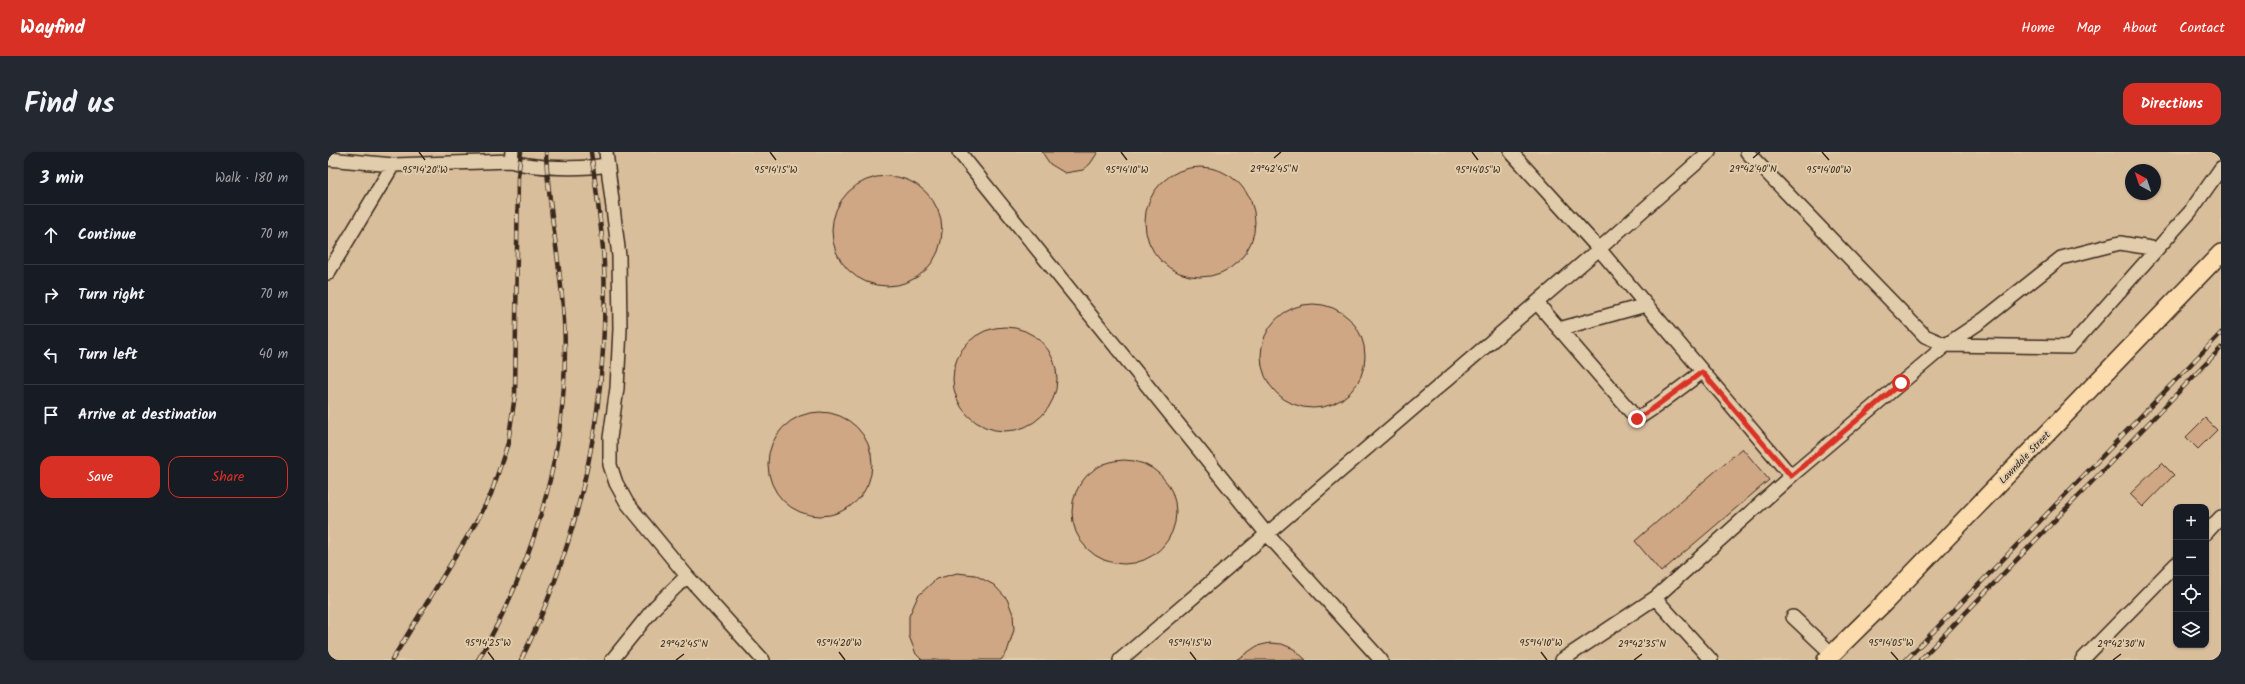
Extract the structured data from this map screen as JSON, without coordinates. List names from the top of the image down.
{
  "streets": {
    "main road": ["Lawndale Street"]
  },
  "north": "top left",
  "page": {
    "header": "Wayfind",
    "nav": [
      "Home",
      "Map",
      "About",
      "Contact"
    ],
    "title": "Find us",
    "buttons": [
      "Directions",
      ["Save", "Share"]
    ],
    "heading": ["3 min", "Walk · 180 m"],
    "list": [
      ["Continue", "70 m"],
      ["Turn right", "70 m"],
      ["Turn left", "40 m"],
      "Arrive at destination"
    ],
    "map_buttons": ["+", "−"]
  },
  "coordinates": [
    "29°42'45\"N",
    "29°42'40\"N",
    "95°14'20\"W",
    "95°14'15\"W",
    "95°14'10\"W",
    "95°14'05\"W",
    "95°14'00\"W",
    "95°14'25\"W",
    "29°42'35\"N",
    "29°42'30\"N"
  ]
}
